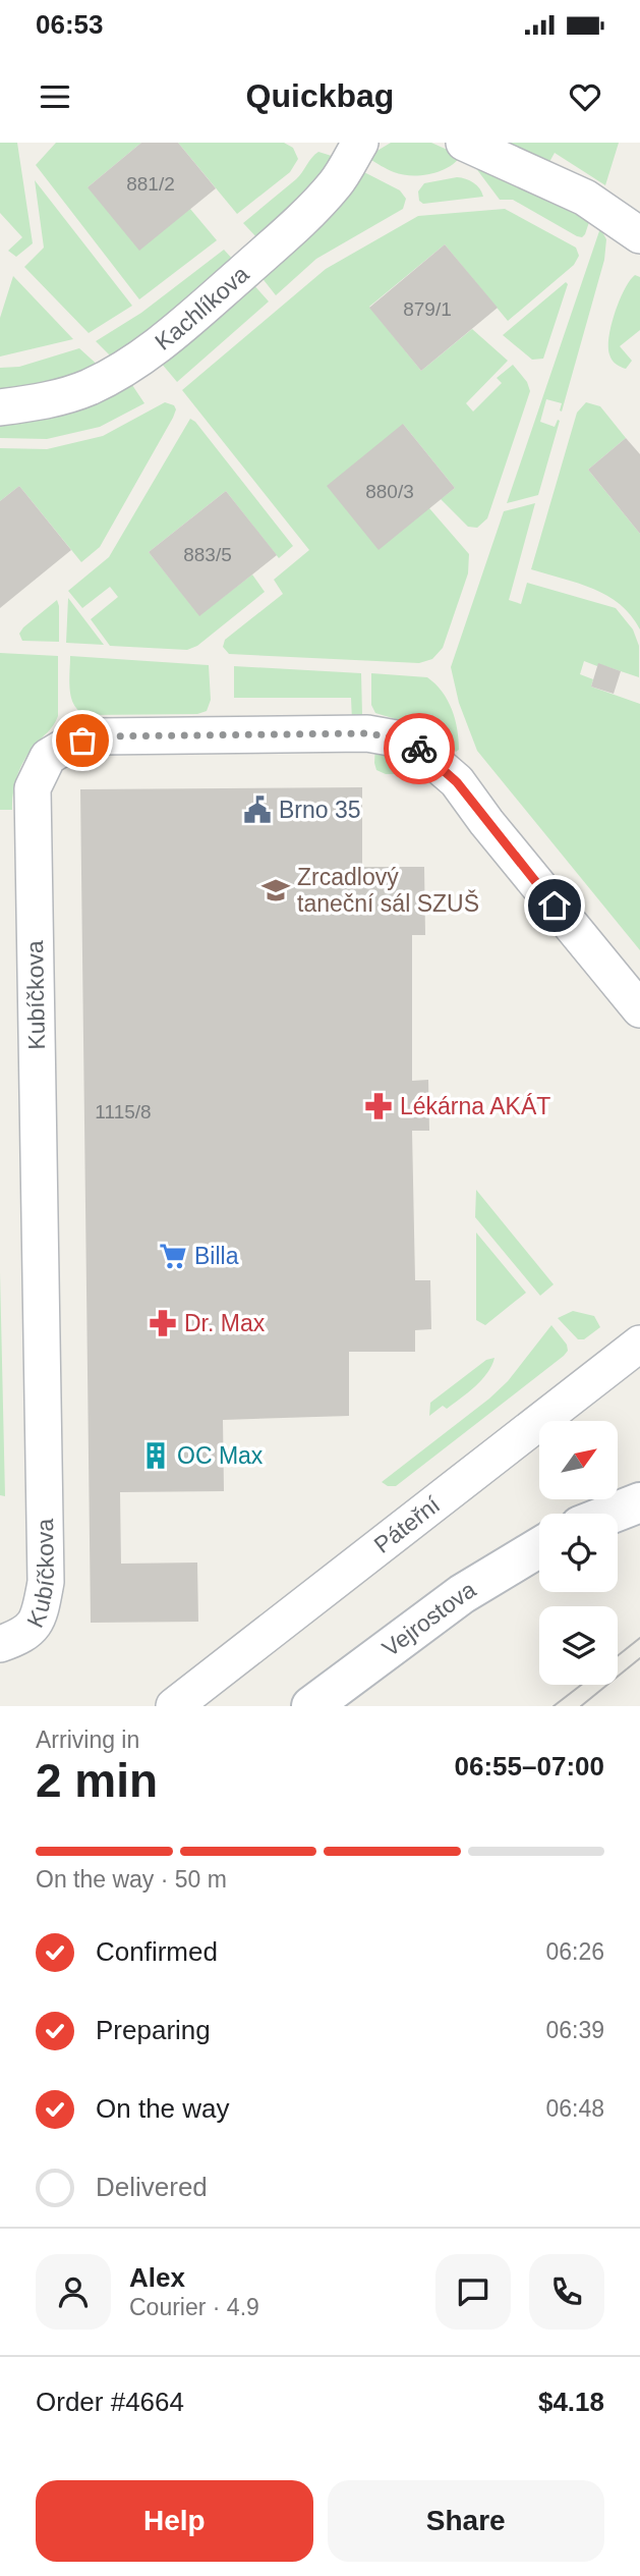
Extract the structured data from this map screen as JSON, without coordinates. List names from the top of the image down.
{
  "streets": {
    "street": [
      "Kachlíkova",
      "Kubíčkova",
      "Páteřní",
      "Vejrostova"
    ]
  },
  "places": {
    "public building": ["Brno 35"],
    "school or university": ["Zrcadlový taneční sál SZUŠ"],
    "pharmacy": ["Lékárna AKÁT", "Dr. Max"],
    "supermarket": ["Billa"],
    "building": ["OC Max"]
  },
  "house_numbers": [
    "881/2",
    "879/1",
    "880/3",
    "883/5",
    "1115/8"
  ],
  "north": "top right",
  "page": {
    "status": "06:53",
    "header": "Quickbag",
    "heading": ["2 min", "Arriving in", "06:55–07:00"],
    "panel": [
      "Alex",
      "Courier · 4.9",
      "Order #4664",
      "$4.18"
    ],
    "bar": "On the way · 50 m",
    "list": [
      ["Confirmed", "06:26"],
      ["Preparing", "06:39"],
      ["On the way", "06:48"],
      "Delivered"
    ],
    "buttons": ["Help", "Share"]
  }
}
